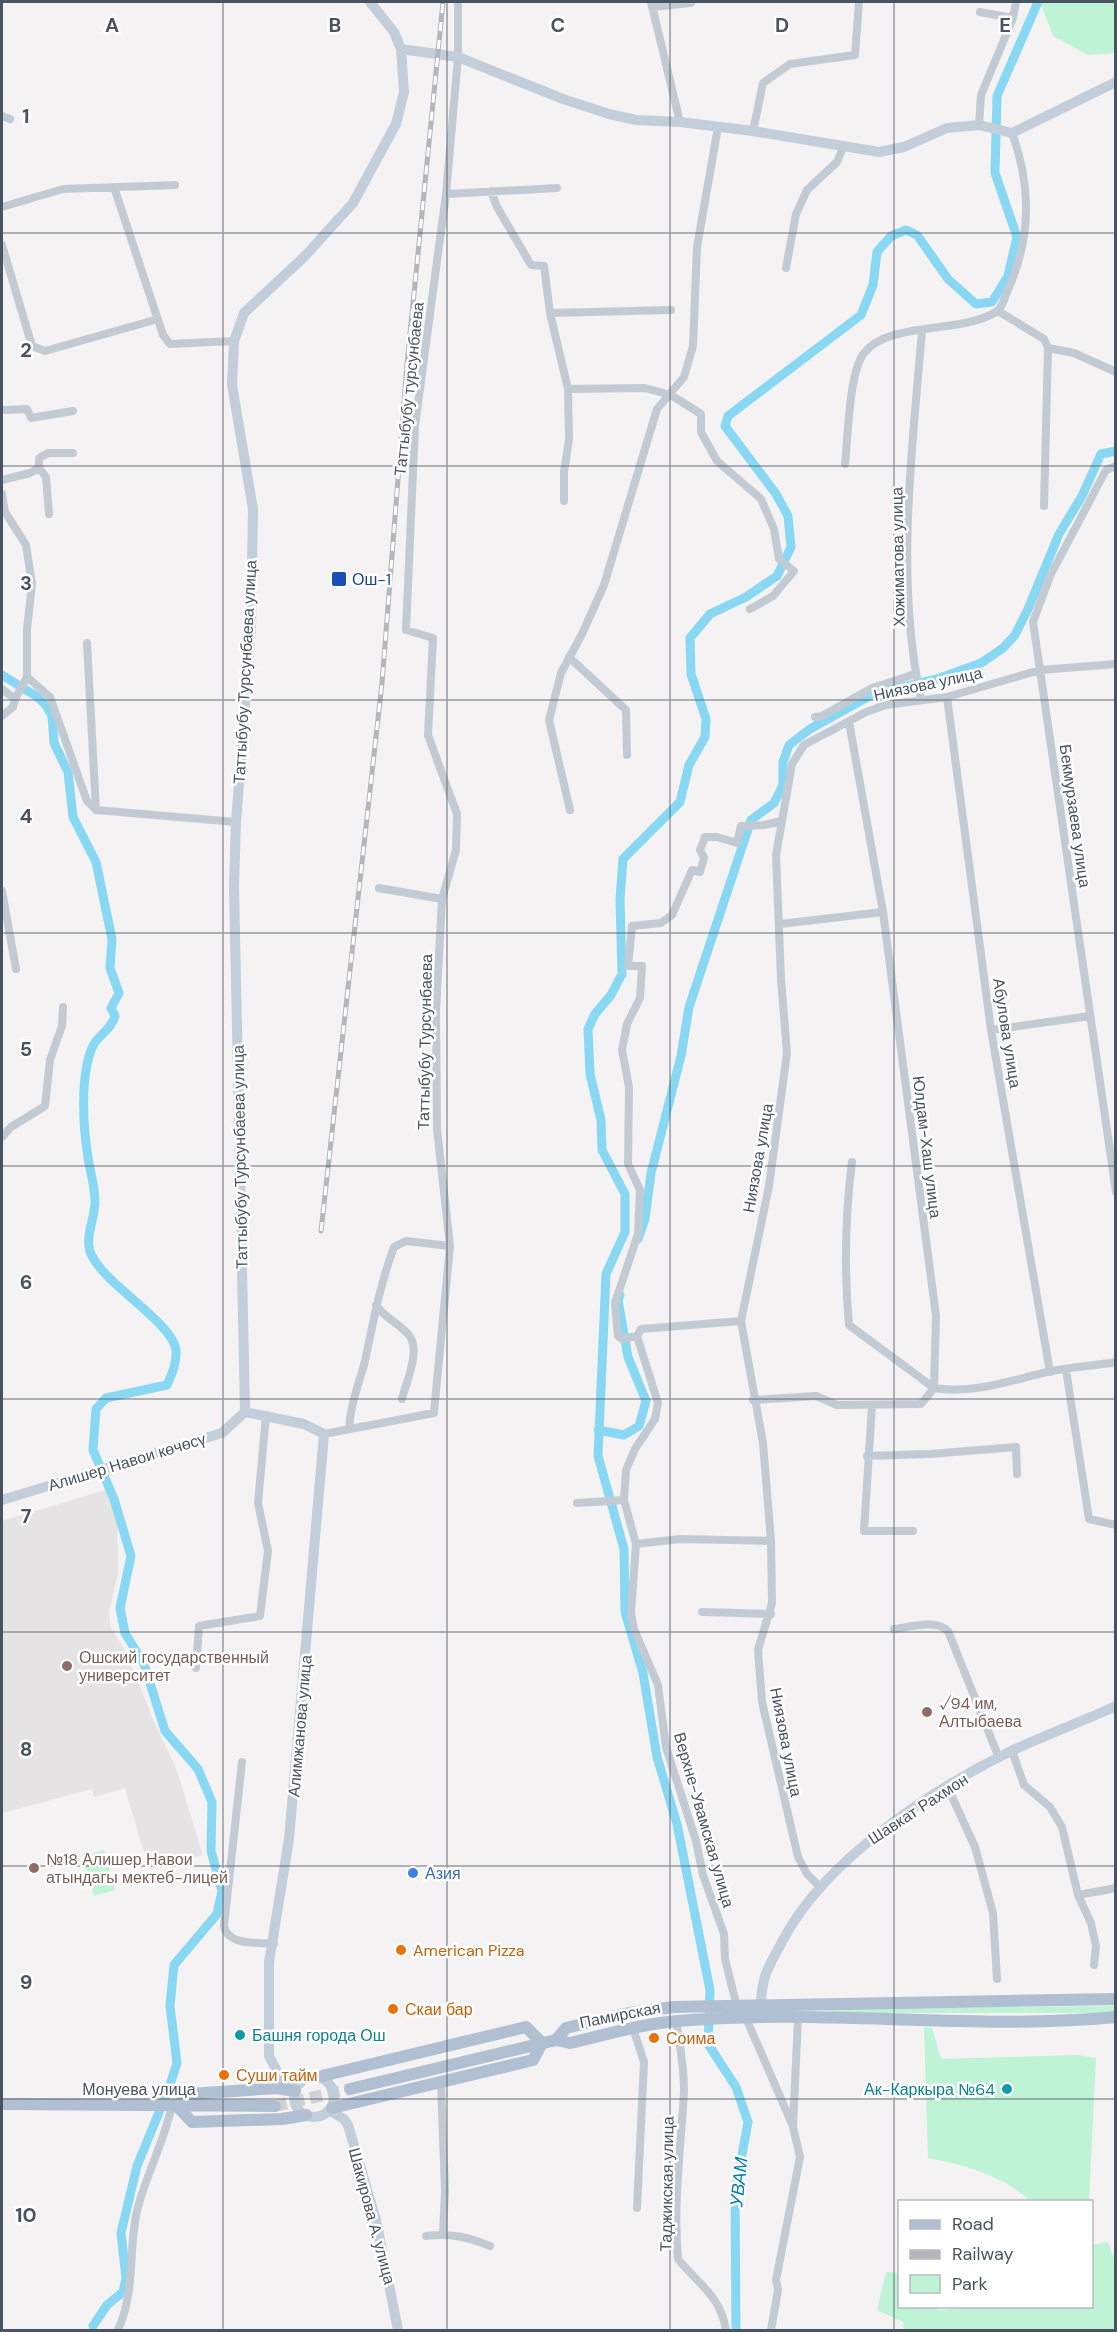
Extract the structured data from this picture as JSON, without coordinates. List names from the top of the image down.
{
  "streets": {
    "main road": ["Памирская", "Монуева улица"],
    "street": [
      "Таттыбубу турсунбаева",
      "Хожиматова улица",
      "Таттыбубу Турсунбаева улица",
      "Ниязова улица",
      "Бекмурзаева улица",
      "Абулова улица",
      "Таттыбубу Турсунбаева",
      "Юлдам-Хаш улица",
      "Алишер Навои көчөсү",
      "Алимжанова улица",
      "Шавкат Рахмон",
      "Верхне-Увамская улица",
      "Таджикская улица",
      "Шакирова А. улица"
    ]
  },
  "crossings": [
    ["Таттыбубу турсунбаева", "Таттыбубу Турсунбаева"],
    ["Хожиматова улица", "Ниязова улица"],
    ["Таттыбубу Турсунбаева улица", "Алишер Навои көчөсү"],
    ["Ниязова улица", "Бекмурзаева улица"],
    ["Ниязова улица", "Абулова улица"],
    ["Ниязова улица", "Юлдам-Хаш улица"],
    ["Ниязова улица", "Шавкат Рахмон"],
    ["Ниязова улица", "Верхне-Увамская улица"],
    ["Таттыбубу Турсунбаева", "Алимжанова улица"],
    ["Алимжанова улица", "Шакирова А. улица"],
    ["Шавкат Рахмон", "Памирская"],
    ["Верхне-Увамская улица", "Памирская"],
    ["Памирская", "Таджикская улица"]
  ],
  "water": ["УВАМ"],
  "places": {
    "transit": ["Ош-1"],
    "other": [
      "Ошский государственный университет",
      "√94 им, Алтыбаева",
      "№18 Алишер Навои атындагы мектеб-лицей",
      "Азия",
      "American Pizza",
      "Скаи бар",
      "Башня города Ош",
      "Соима",
      "Суши тайм",
      "Ак-Каркыра №64"
    ]
  },
  "legend": ["Road", "Railway", "Park"],
  "grid": {
    "columns": [
      "A",
      "B",
      "C",
      "D",
      "E"
    ],
    "rows": [
      "1",
      "2",
      "3",
      "4",
      "5",
      "6",
      "7",
      "8",
      "9",
      "10"
    ]
  }
}
